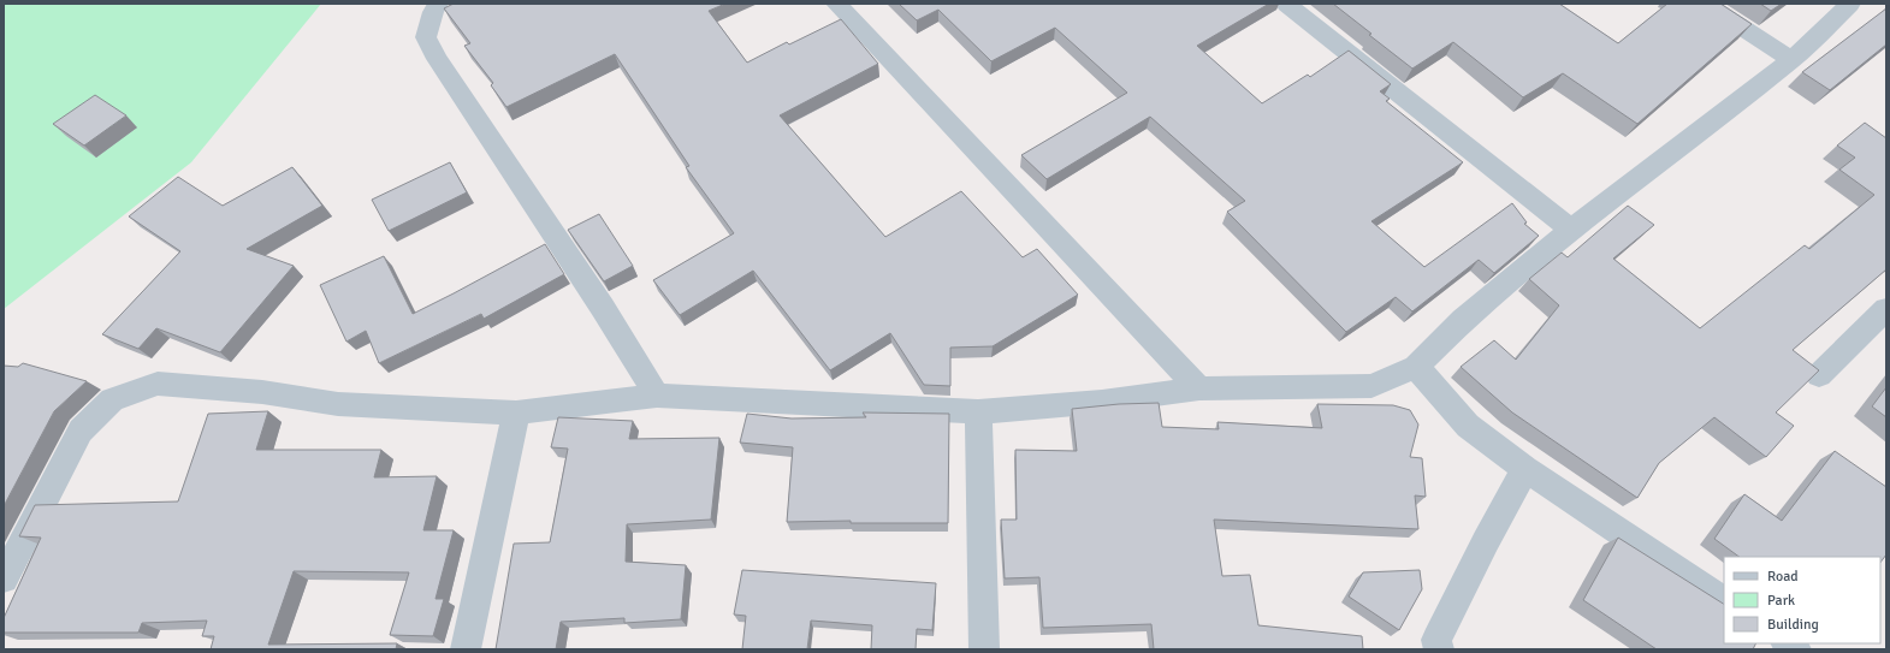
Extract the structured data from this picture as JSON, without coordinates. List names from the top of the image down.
{
  "legend": ["Road", "Park", "Building"]
}
